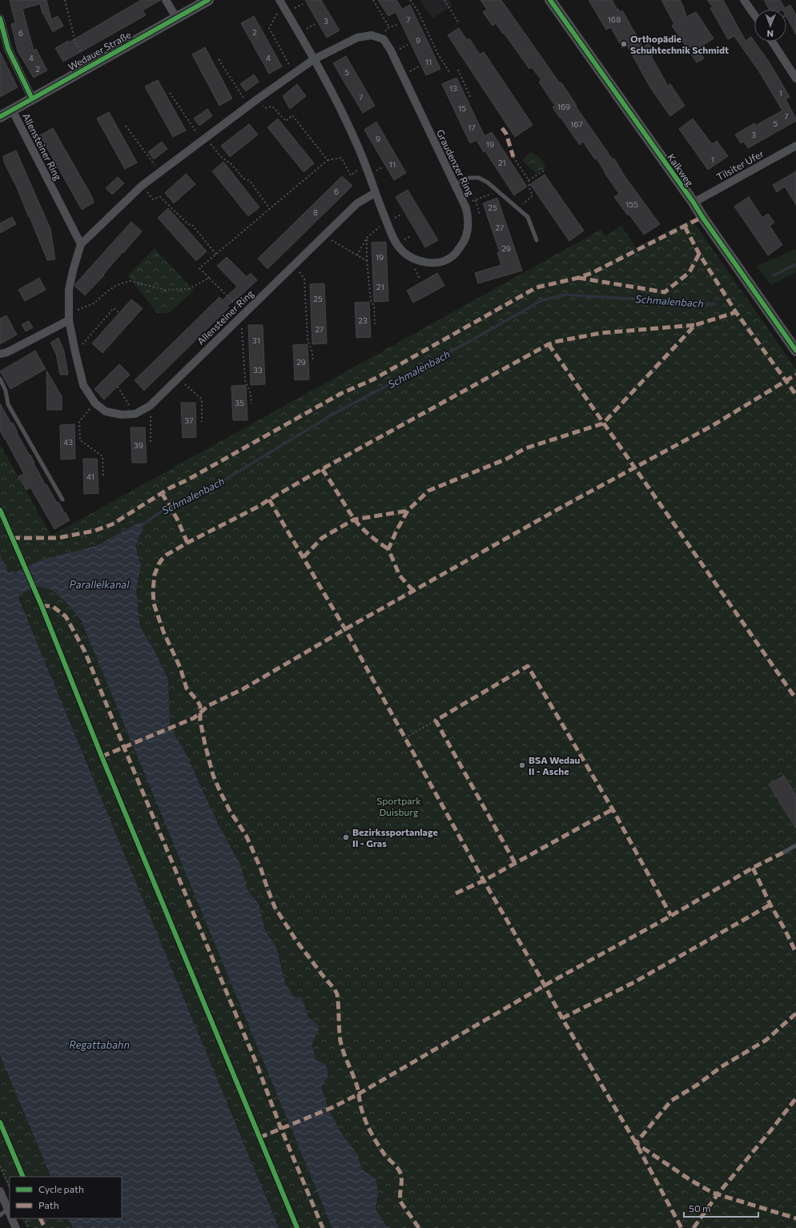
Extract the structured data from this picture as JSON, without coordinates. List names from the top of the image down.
{
  "streets": {
    "street": [
      "Wedauer Straße",
      "Allensteiner Ring",
      "Graudenzer Ring",
      "Tilsiter Ufer",
      "Kalkweg"
    ]
  },
  "crossings": [
    ["Wedauer Straße", "Allensteiner Ring"],
    ["Allensteiner Ring", "Graudenzer Ring"],
    ["Tilsiter Ufer", "Kalkweg"]
  ],
  "water": ["Schmalenbach", "Parallelkanal", "Regattabahn"],
  "parks": ["Sportpark Duisburg"],
  "places": ["Orthopädie Schuhtechnik Schmidt", "BSA Wedau II - Asche", "Bezirkssportanlage II - Gras"],
  "house_numbers": [
    "7",
    "168",
    "3",
    "2",
    "6",
    "9",
    "4",
    "4",
    "11",
    "2",
    "5",
    "13",
    "1",
    "7",
    "169",
    "15",
    "7",
    "5",
    "167",
    "17",
    "3",
    "9",
    "19",
    "1",
    "21",
    "11",
    "6",
    "155",
    "25",
    "8",
    "27",
    "29",
    "19",
    "21",
    "25",
    "23",
    "27",
    "31",
    "29",
    "33",
    "35",
    "37",
    "43",
    "39",
    "41"
  ],
  "legend": ["Cycle path", "Path"],
  "scale_bar": "50 m",
  "north": "bottom"
}
